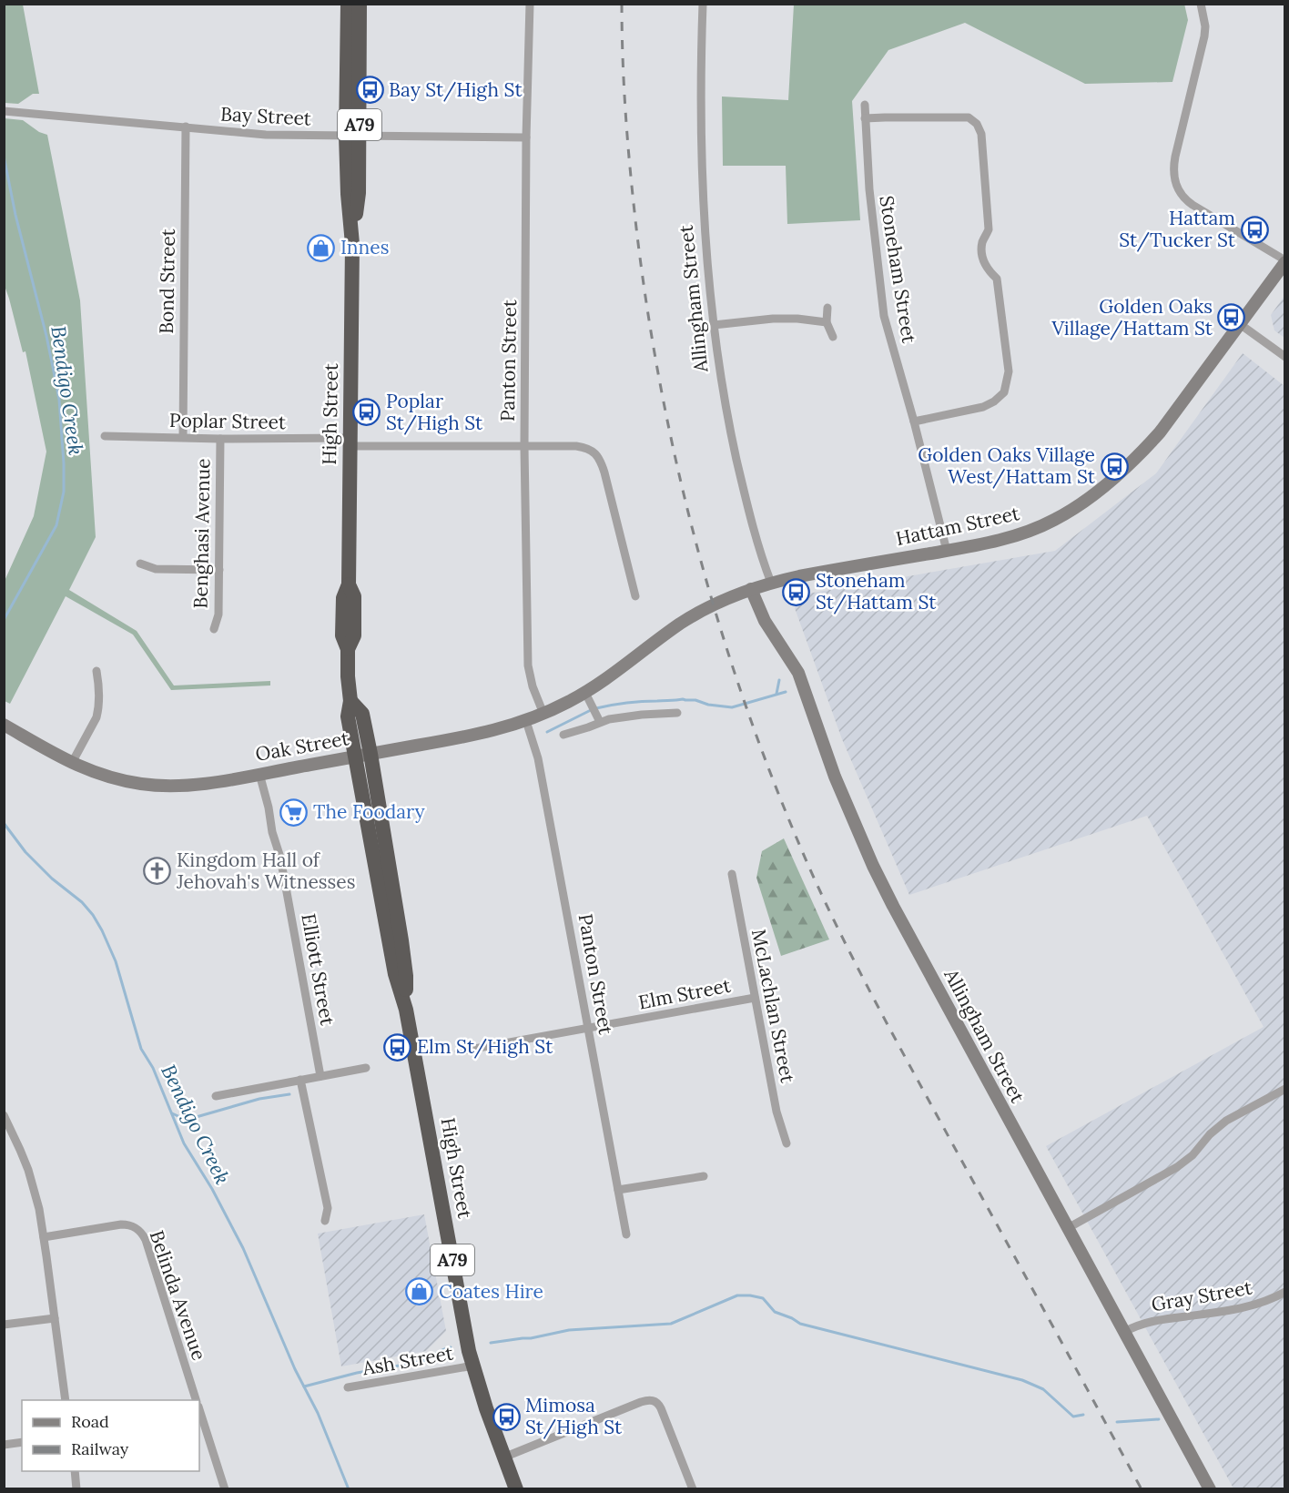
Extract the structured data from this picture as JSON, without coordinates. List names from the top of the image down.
{
  "streets": {
    "highway": ["A79", "High Street"],
    "main road": ["Allingham Street", "Hattam Street", "Oak Street"],
    "street": [
      "Bay Street",
      "Stoneham Street",
      "Bond Street",
      "Panton Street",
      "Poplar Street",
      "Benghasi Avenue",
      "Elliott Street",
      "Elm Street",
      "McLachlan Street",
      "Belinda Avenue",
      "Gray Street",
      "Ash Street"
    ]
  },
  "crossings": [
    ["Bay Street", "Bond Street"],
    ["Bay Street", "Panton Street"],
    ["Bay Street", "High Street"],
    ["Stoneham Street", "Hattam Street"],
    ["Bond Street", "Poplar Street"],
    ["Allingham Street", "Hattam Street"],
    ["Allingham Street", "Oak Street"],
    ["Allingham Street", "Gray Street"],
    ["Panton Street", "Poplar Street"],
    ["Panton Street", "Oak Street"],
    ["Panton Street", "Elm Street"],
    ["High Street", "Poplar Street"],
    ["High Street", "Oak Street"],
    ["High Street", "Ash Street"],
    ["Poplar Street", "Benghasi Avenue"],
    ["Hattam Street", "Oak Street"],
    ["Oak Street", "Elliott Street"],
    ["Elm Street", "McLachlan Street"]
  ],
  "water": ["Bendigo Creek"],
  "places": {
    "bus stop": [
      "Bay St/High St",
      "Hattam St/Tucker St",
      "Golden Oaks Village/Hattam St",
      "Poplar St/High St",
      "Golden Oaks Village West/Hattam St",
      "Stoneham St/Hattam St",
      "Elm St/High St",
      "Mimosa St/High St"
    ],
    "shop": ["Innes", "Coates Hire"],
    "supermarket": ["The Foodary"],
    "church": ["Kingdom Hall of Jehovah's Witnesses"]
  },
  "legend": ["Road", "Railway"]
}
